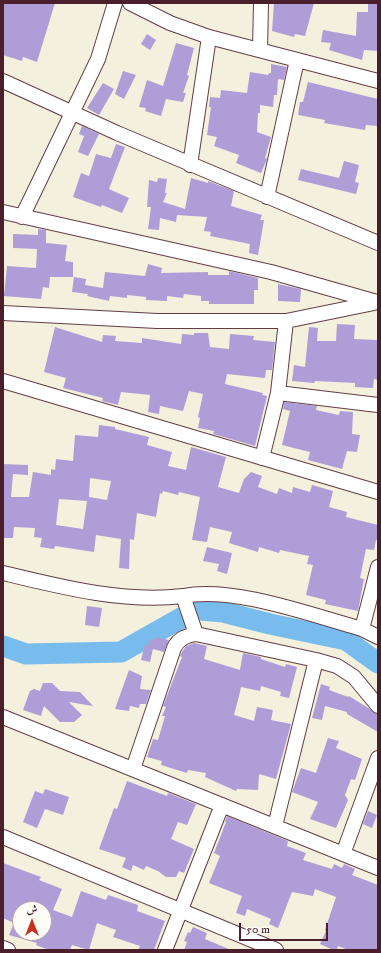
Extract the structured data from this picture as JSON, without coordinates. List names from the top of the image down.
{
  "scale_bar": "50 m",
  "north": "top"
}
